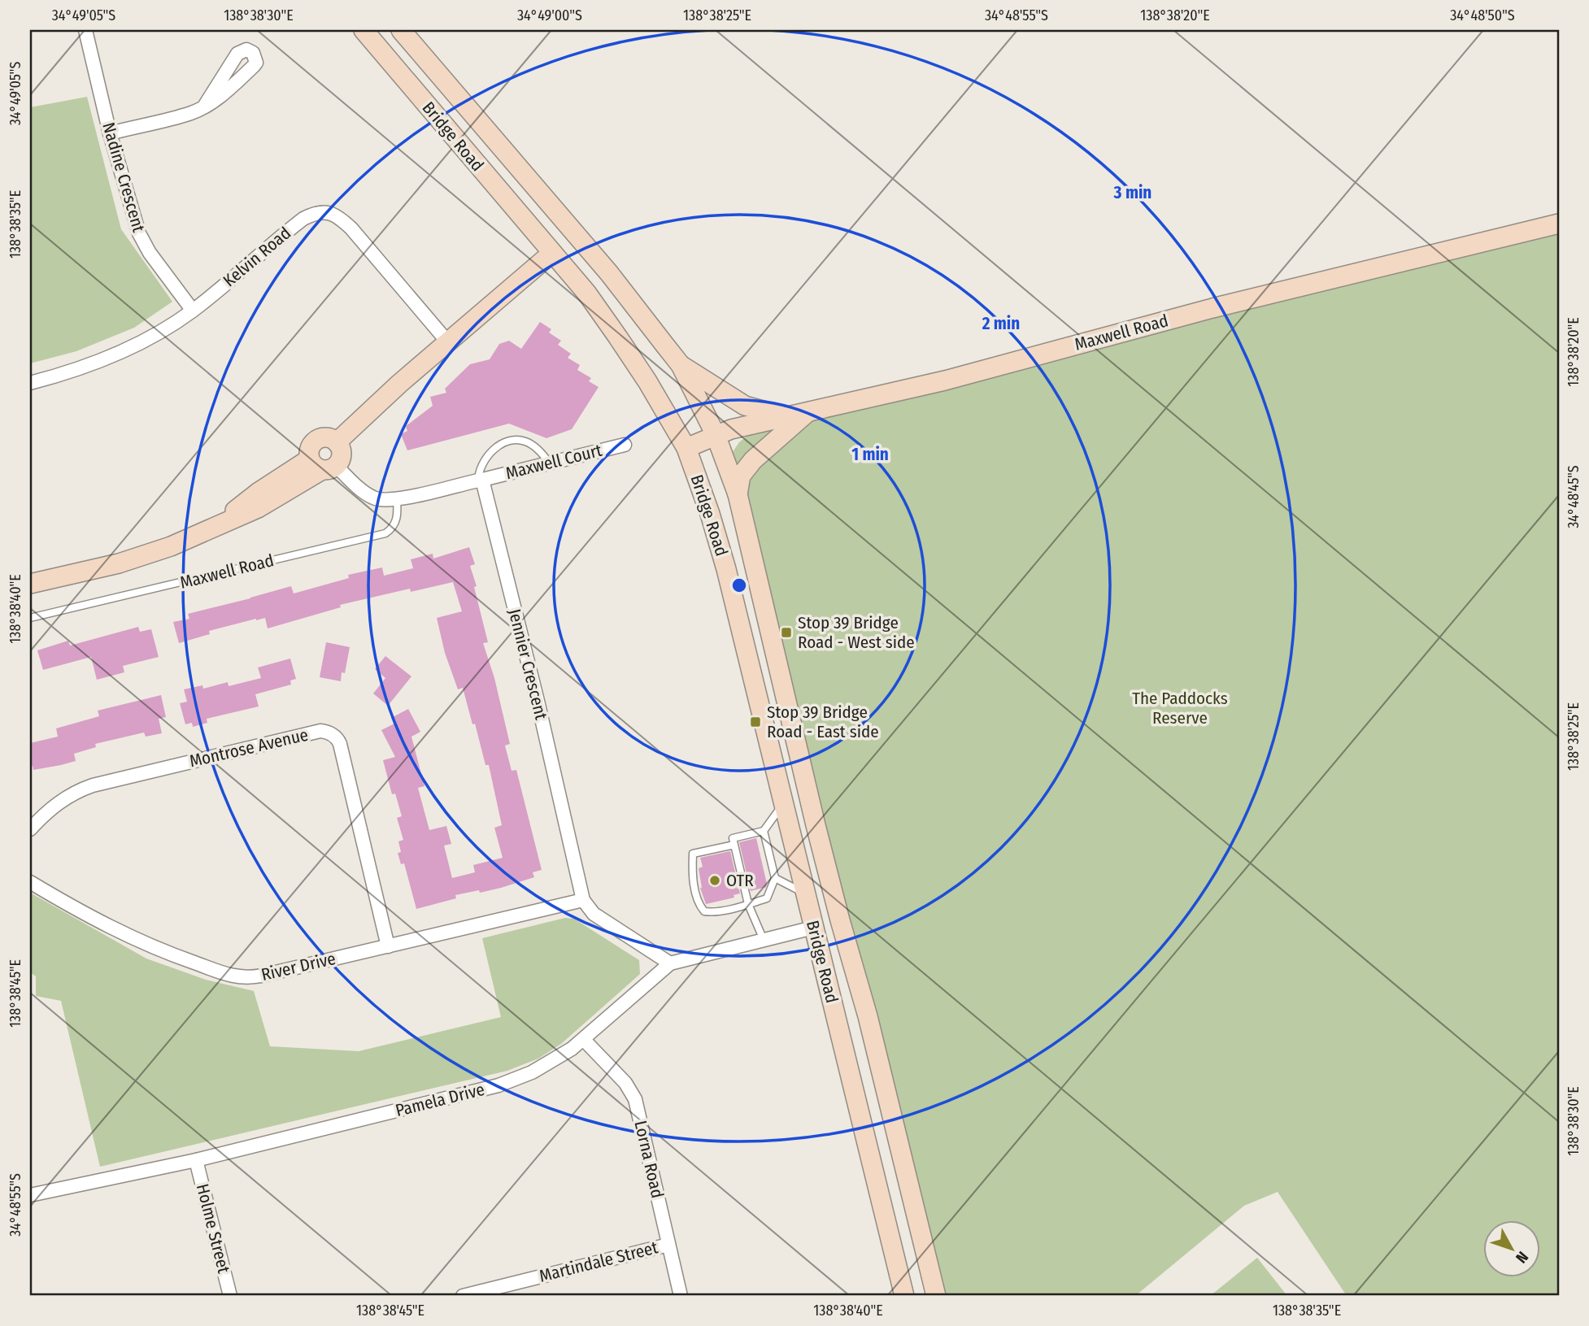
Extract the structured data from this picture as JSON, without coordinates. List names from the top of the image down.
{
  "streets": {
    "main road": ["Bridge Road", "Maxwell Road"],
    "street": [
      "Nadine Crescent",
      "Kelvin Road",
      "Maxwell Court",
      "Jennier Crescent",
      "Montrose Avenue",
      "River Drive",
      "Pamela Drive",
      "Lorna Road",
      "Holme Street",
      "Martindale Street"
    ]
  },
  "crossings": [
    ["Bridge Road", "Maxwell Road"],
    ["Bridge Road", "Pamela Drive"],
    ["Nadine Crescent", "Kelvin Road"],
    ["Maxwell Court", "Jennier Crescent"],
    ["Jennier Crescent", "River Drive"],
    ["Montrose Avenue", "River Drive"],
    ["Pamela Drive", "Lorna Road"],
    ["Pamela Drive", "Holme Street"],
    ["Lorna Road", "Martindale Street"]
  ],
  "parks": ["The Paddocks Reserve"],
  "places": {
    "transit": ["Stop 39 Bridge Road - West side", "Stop 39 Bridge Road - East side"],
    "other": ["OTR"]
  },
  "north": "bottom right",
  "coordinates": [
    "34°49'05\"S",
    "138°38'30\"E",
    "34°49'00\"S",
    "138°38'25\"E",
    "34°48'55\"S",
    "138°38'20\"E",
    "34°48'50\"S",
    "138°38'35\"E",
    "34°48'45\"S",
    "138°38'40\"E",
    "138°38'45\"E"
  ],
  "rings": ["3 min", "2 min", "1 min"]
}
